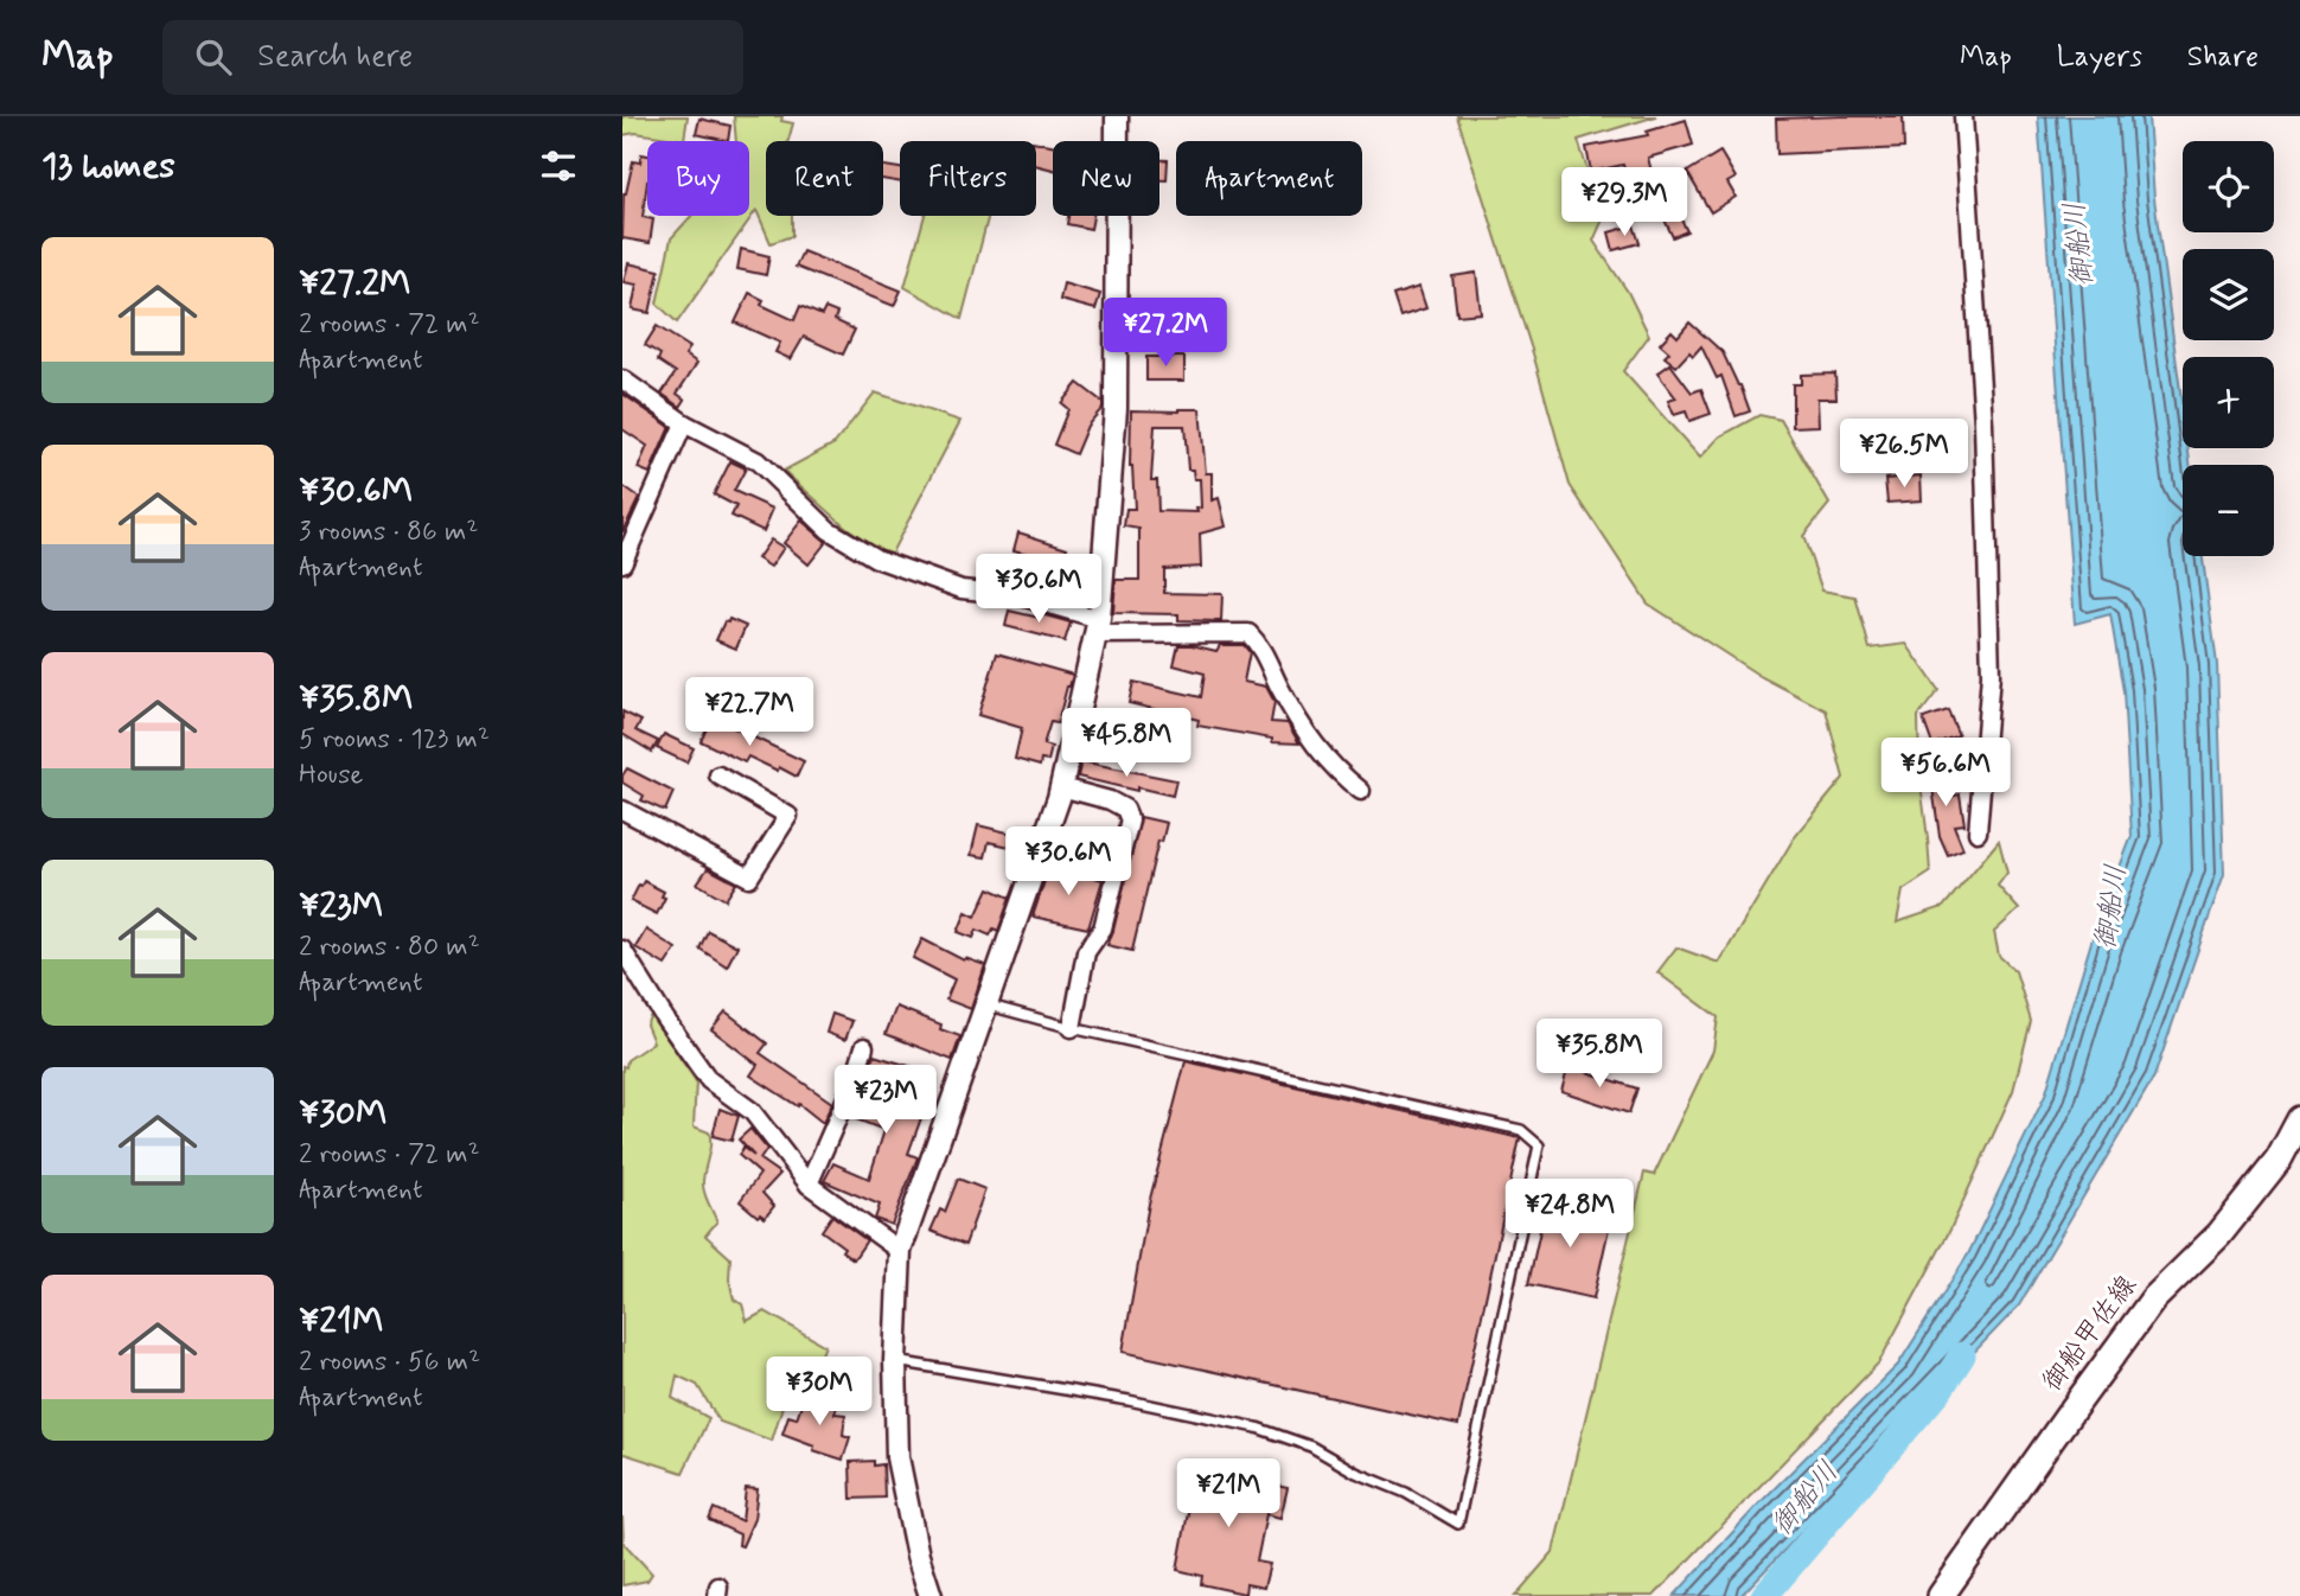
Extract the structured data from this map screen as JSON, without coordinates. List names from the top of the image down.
{
  "streets": {
    "main road": ["御船甲佐線"]
  },
  "water": ["御船川"],
  "page": {
    "header": "Map",
    "search": "Search here",
    "nav": ["Map", "Layers", "Share"],
    "heading": "13 homes",
    "map_buttons": ["+", "−"],
    "chip": [
      "Buy",
      "Rent",
      "Filters",
      "New",
      "Apartment"
    ],
    "price": [
      "¥29.3M",
      "¥27.2M",
      "¥26.5M",
      "¥30.6M",
      "¥22.7M",
      "¥45.8M",
      "¥56.6M",
      "¥30.6M",
      "¥35.8M",
      "¥23M",
      "¥24.8M",
      "¥30M",
      "¥21M"
    ],
    "list": [
      {
        "name": "¥27.2M",
        "note": "2 rooms · 72 m² · Apartment"
      },
      {
        "name": "¥30.6M",
        "note": "3 rooms · 86 m² · Apartment"
      },
      {
        "name": "¥35.8M",
        "note": "5 rooms · 123 m² · House"
      },
      {
        "name": "¥23M",
        "note": "2 rooms · 80 m² · Apartment"
      },
      {
        "name": "¥30M",
        "note": "2 rooms · 72 m² · Apartment"
      },
      {
        "name": "¥21M",
        "note": "2 rooms · 56 m² · Apartment"
      }
    ]
  }
}
